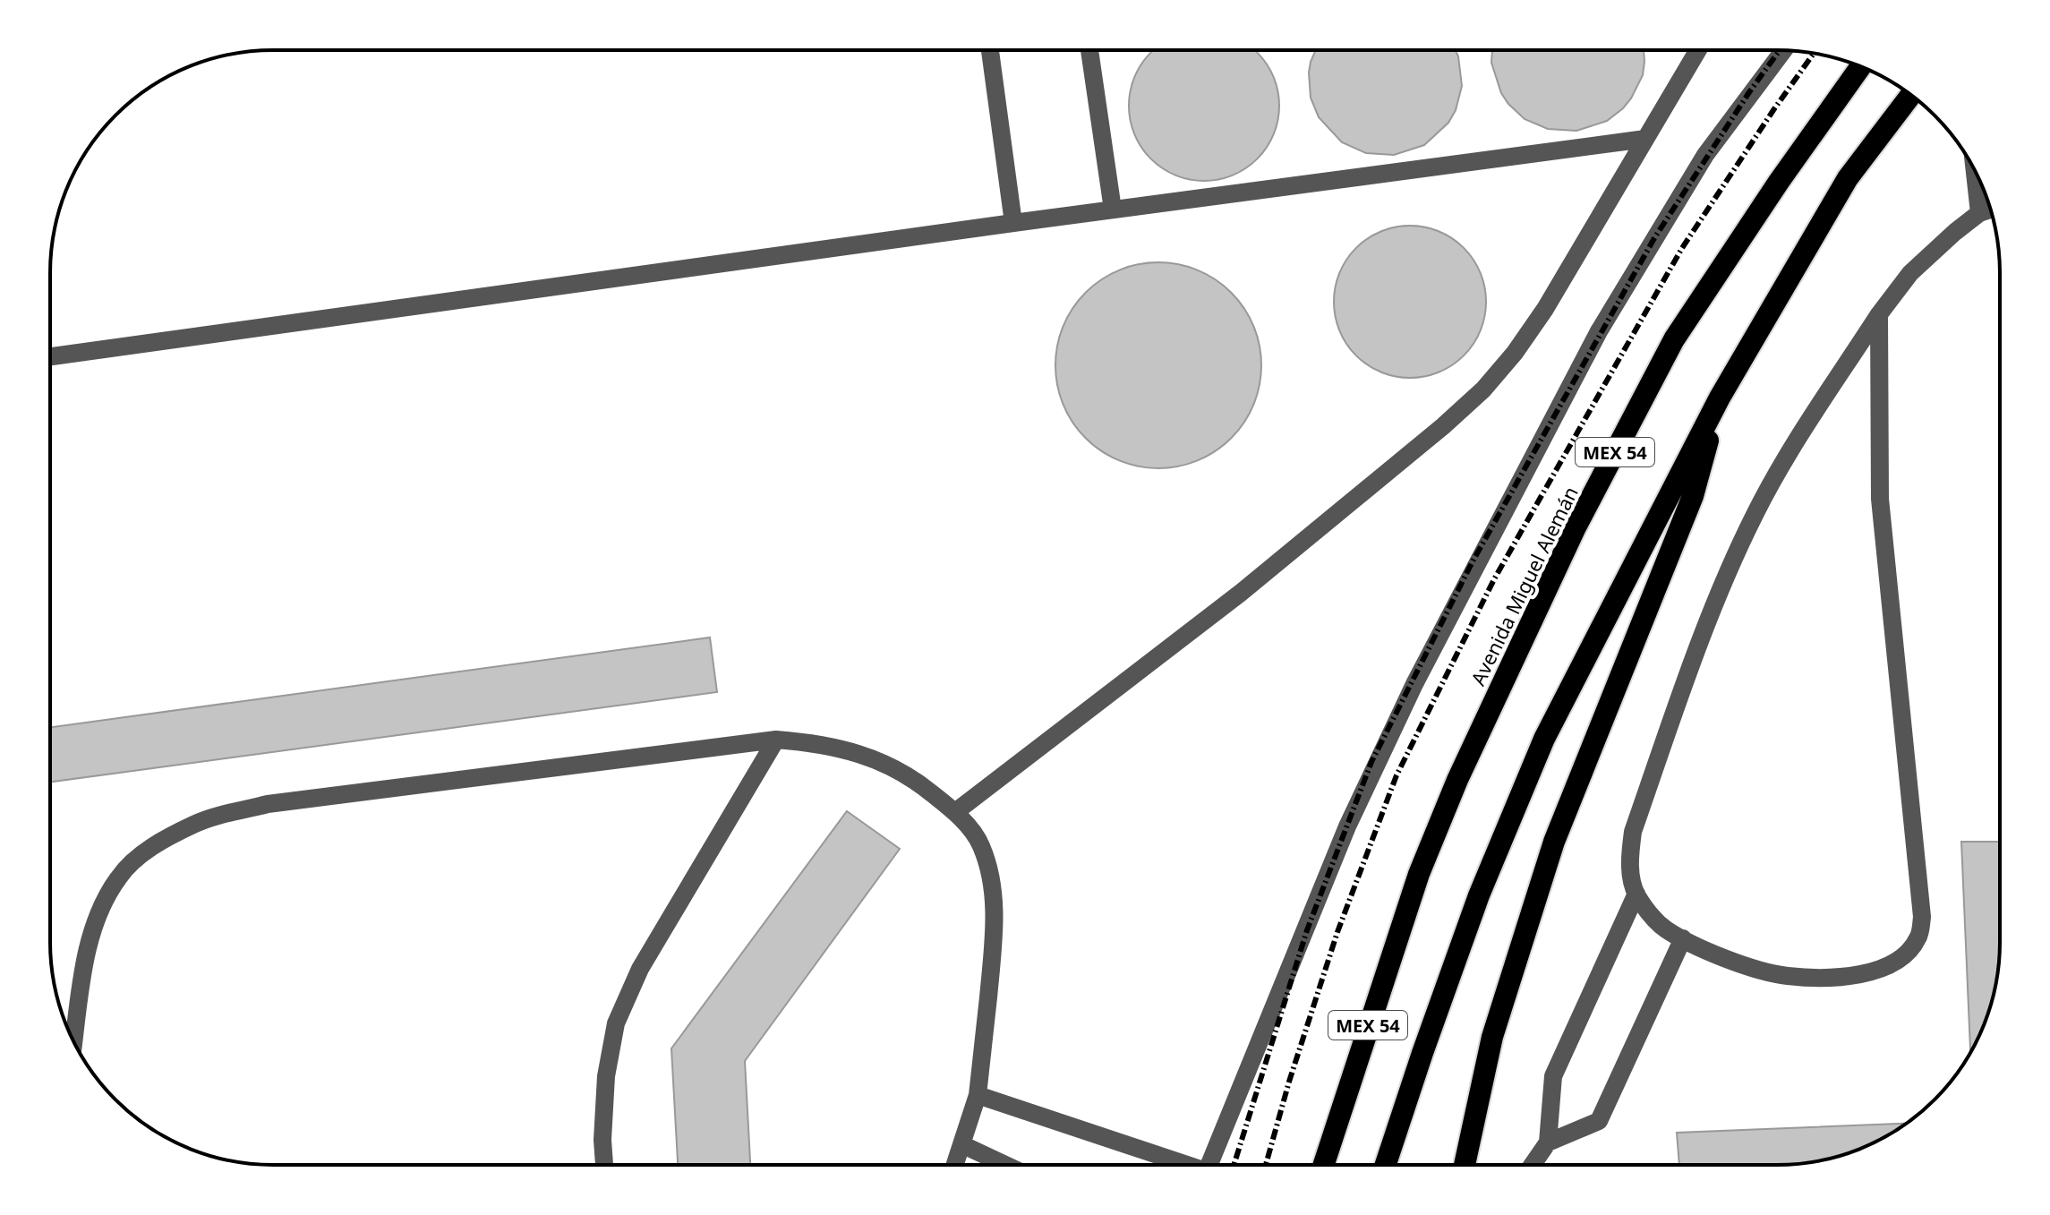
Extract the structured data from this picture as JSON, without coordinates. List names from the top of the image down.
{
  "streets": {
    "highway": ["MEX 54", "Avenida Miguel Alemán"]
  }
}
